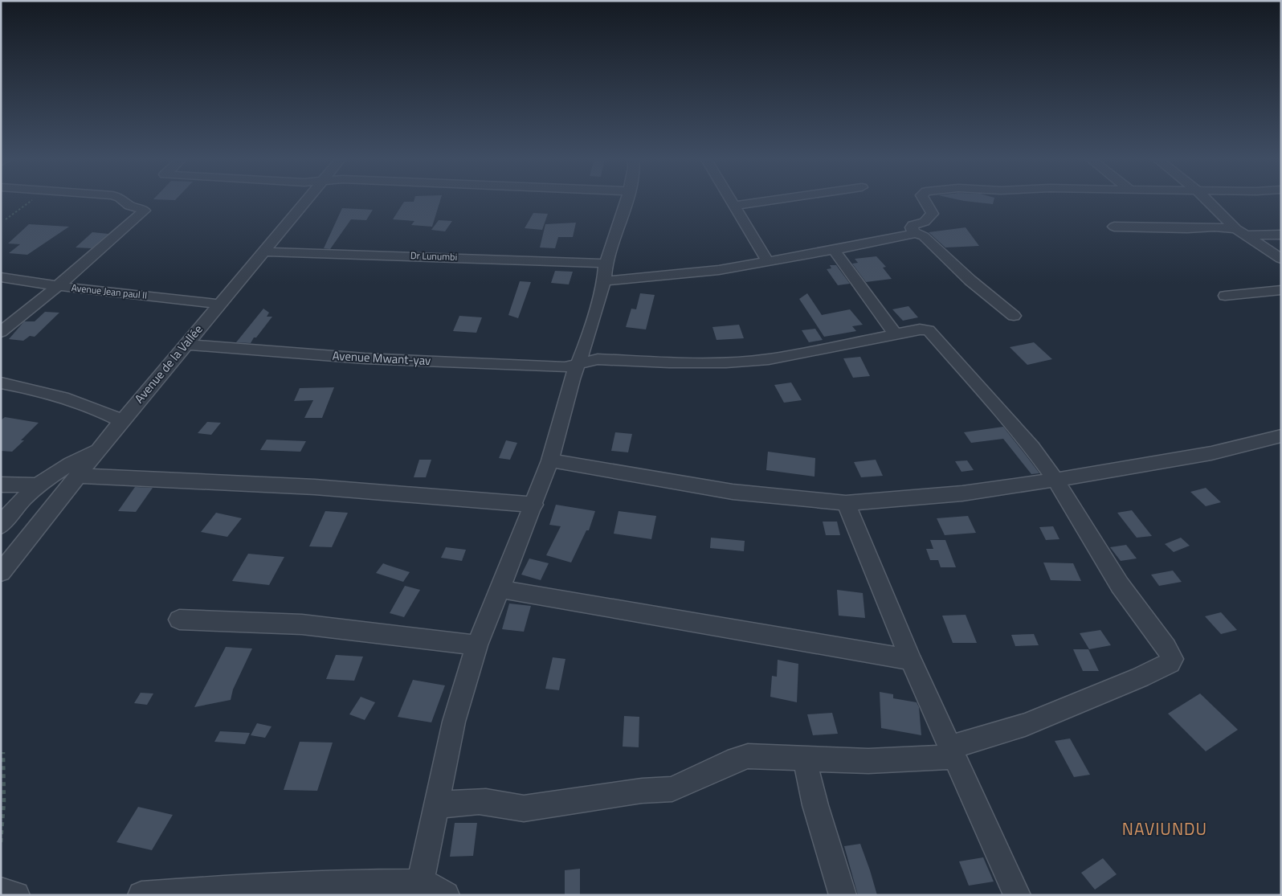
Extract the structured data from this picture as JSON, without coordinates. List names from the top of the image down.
{
  "streets": {
    "street": [
      "Dr Lunumbi",
      "Avenue Jean paul II",
      "Avenue Mwant-yav",
      "Avenue de la Vallée"
    ]
  },
  "crossings": [
    ["Dr Lunumbi", "Avenue de la Vallée"],
    ["Avenue Jean paul II", "Avenue de la Vallée"],
    ["Avenue Mwant-yav", "Avenue de la Vallée"]
  ],
  "districts": ["NAVIUNDU"]
}
